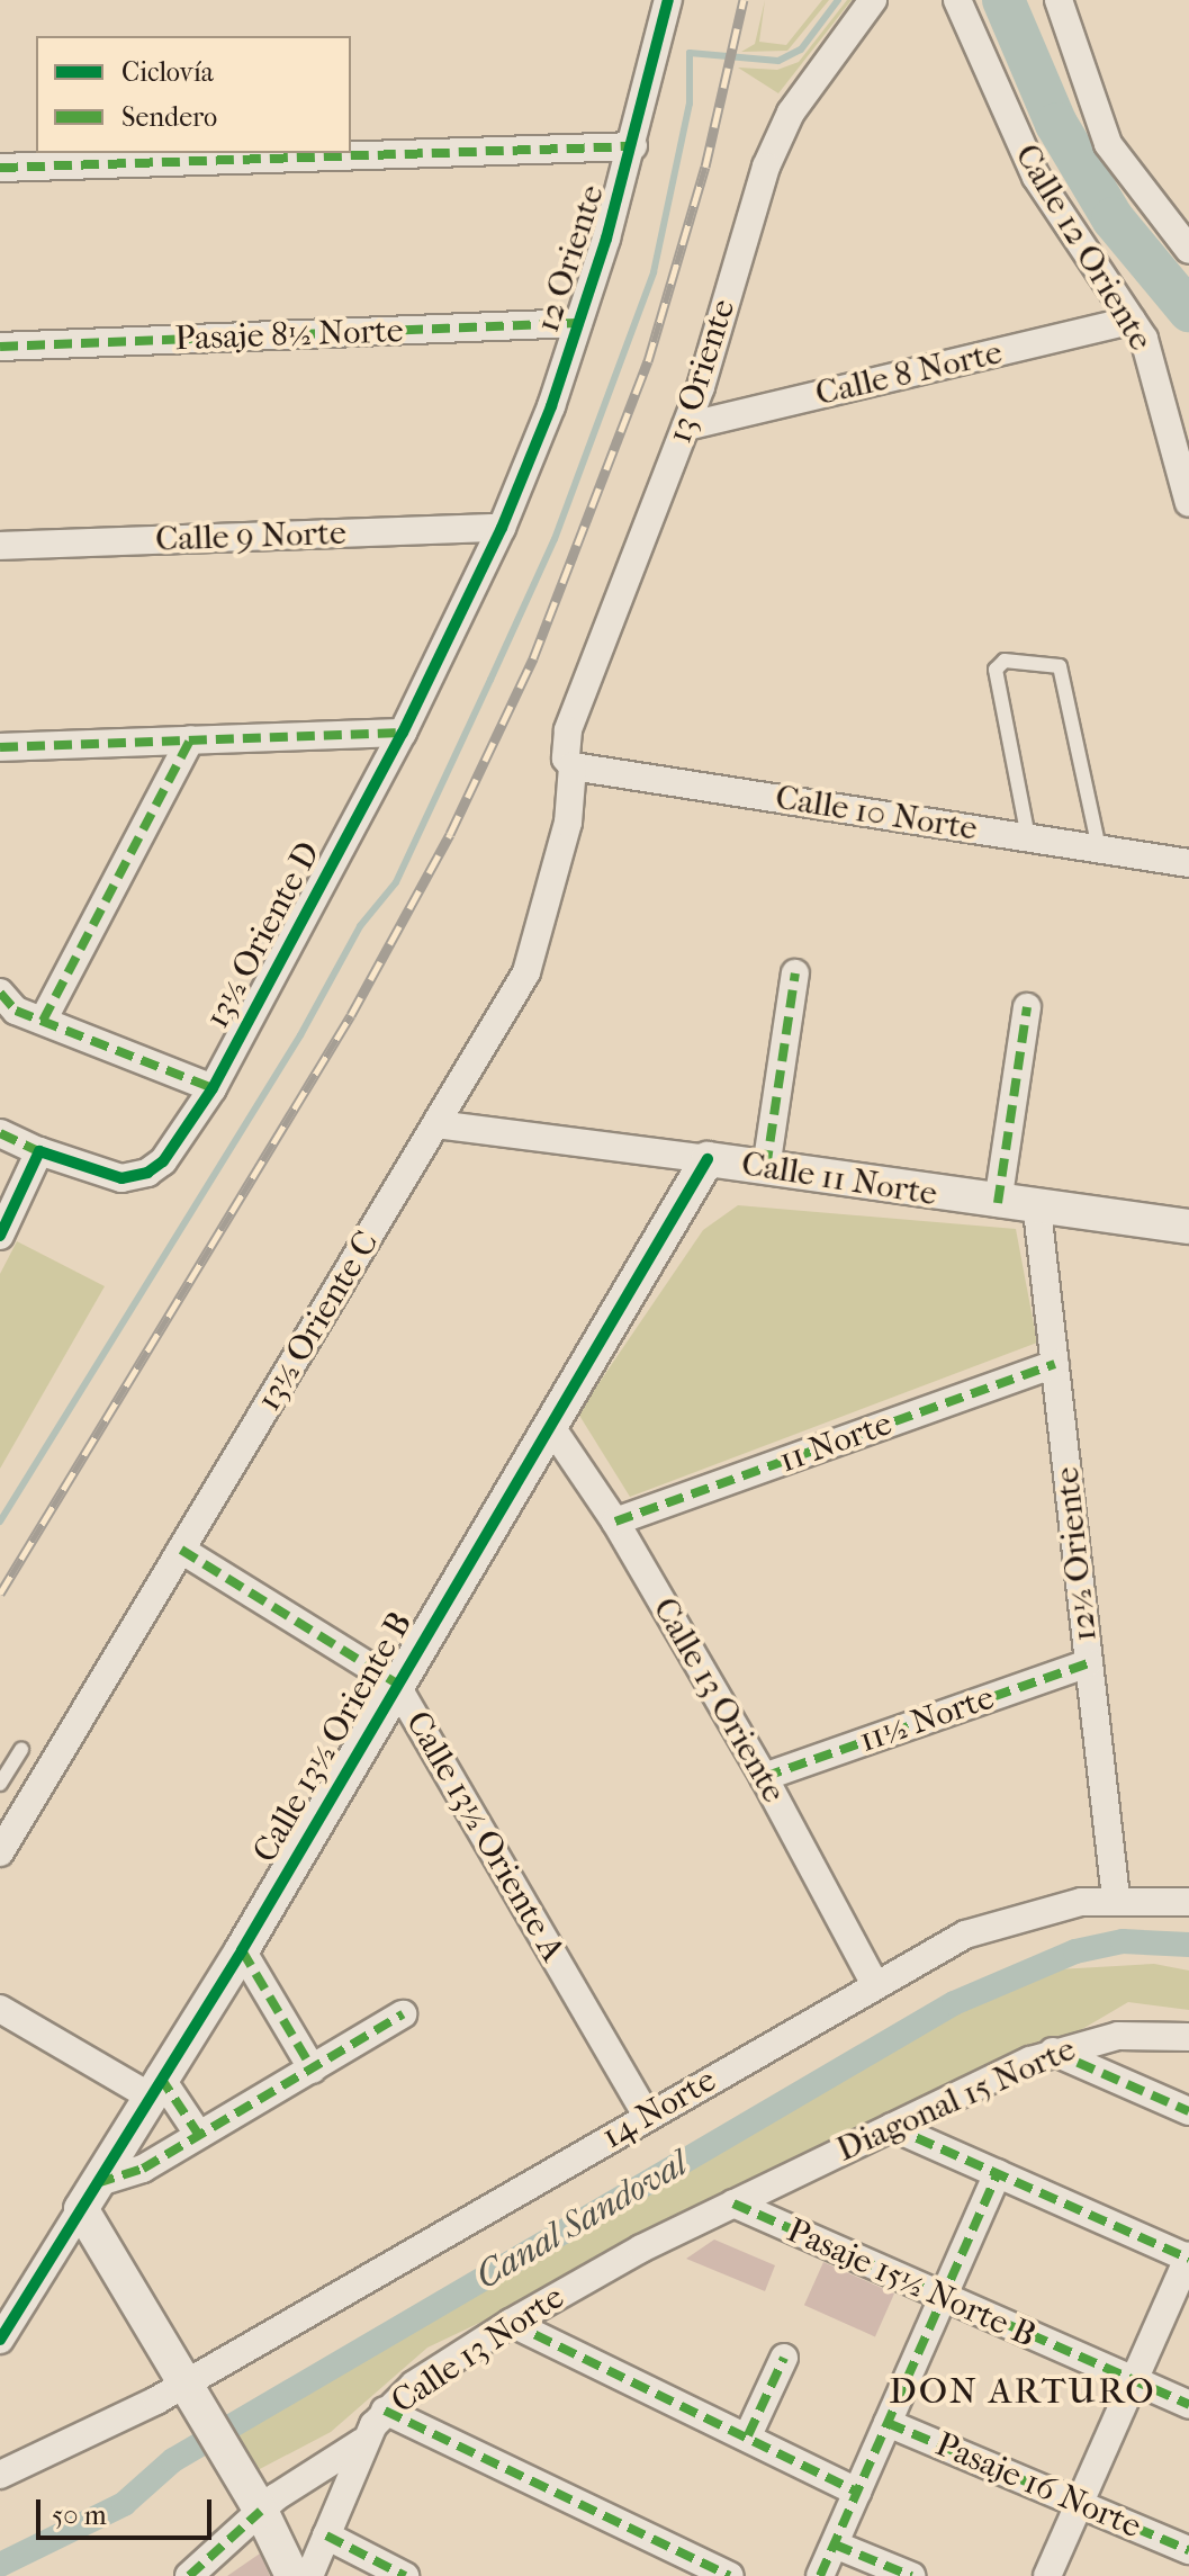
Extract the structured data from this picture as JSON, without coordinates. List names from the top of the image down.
{
  "streets": {
    "street": [
      "Calle 12 Oriente",
      "12 Oriente",
      "Pasaje 8½ Norte",
      "13 Oriente",
      "Calle 8 Norte",
      "Calle 9 Norte",
      "Calle 10 Norte",
      "13½ Oriente D",
      "Calle 11 Norte",
      "13½ Oriente C",
      "11 Norte",
      "12½ Oriente",
      "Calle 13 Oriente",
      "11½ Norte",
      "Calle 13½ Oriente B",
      "Calle 13½ Oriente A",
      "Diagonal 15 Norte",
      "14 Norte",
      "Pasaje 15½ Norte B",
      "Calle 13 Norte",
      "Pasaje 16 Norte"
    ]
  },
  "crossings": [
    ["Calle 12 Oriente", "Calle 8 Norte"],
    ["12 Oriente", "Pasaje 8½ Norte"],
    ["12 Oriente", "Calle 9 Norte"],
    ["12 Oriente", "13½ Oriente D"],
    ["13 Oriente", "Calle 8 Norte"],
    ["13 Oriente", "Calle 10 Norte"],
    ["13 Oriente", "13½ Oriente C"],
    ["Calle 9 Norte", "13½ Oriente D"],
    ["Calle 10 Norte", "13½ Oriente C"],
    ["Calle 11 Norte", "13½ Oriente C"],
    ["Calle 11 Norte", "12½ Oriente"],
    ["Calle 11 Norte", "Calle 13½ Oriente B"],
    ["13½ Oriente C", "Calle 13½ Oriente A"],
    ["11 Norte", "12½ Oriente"],
    ["11 Norte", "Calle 13 Oriente"],
    ["12½ Oriente", "11½ Norte"],
    ["12½ Oriente", "14 Norte"],
    ["Calle 13 Oriente", "11½ Norte"],
    ["Calle 13 Oriente", "Calle 13½ Oriente B"],
    ["Calle 13 Oriente", "14 Norte"],
    ["Calle 13½ Oriente B", "Calle 13½ Oriente A"],
    ["Calle 13½ Oriente A", "14 Norte"],
    ["Diagonal 15 Norte", "Pasaje 15½ Norte B"],
    ["Diagonal 15 Norte", "Calle 13 Norte"],
    ["Pasaje 15½ Norte B", "Calle 13 Norte"]
  ],
  "districts": ["DON ARTURO"],
  "water": ["Canal Sandoval"],
  "legend": ["Ciclovía", "Sendero"],
  "scale_bar": "50 m"
}
